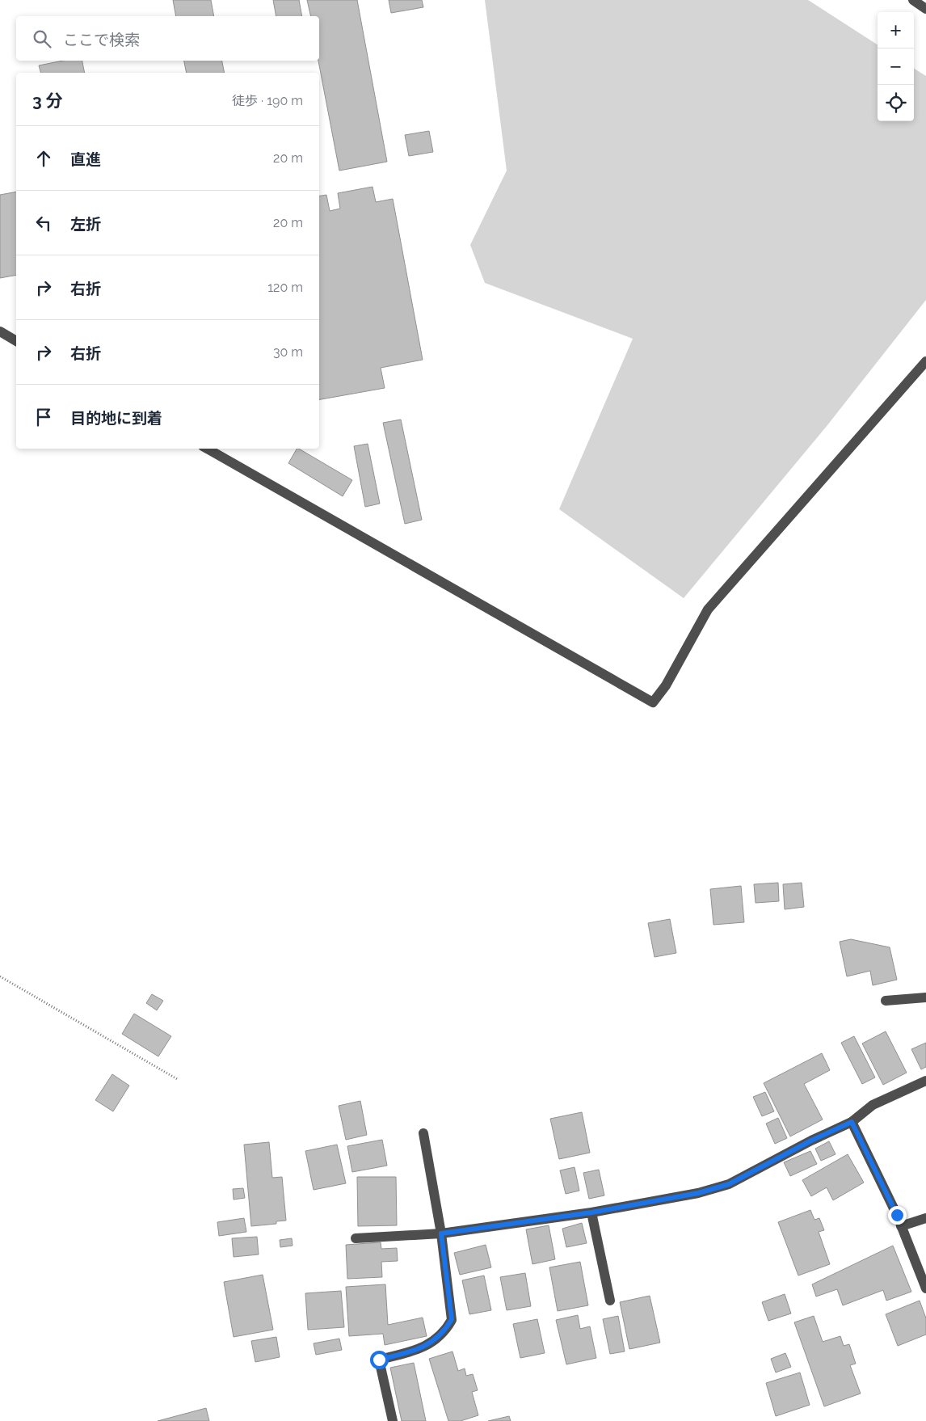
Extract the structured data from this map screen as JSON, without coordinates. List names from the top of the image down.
{
  "page": {
    "map_buttons": ["+", "−"],
    "search": "ここで検索",
    "heading": ["3 分", "徒歩 · 190 m"],
    "list": [
      ["直進", "20 m"],
      ["左折", "20 m"],
      ["右折", "120 m"],
      ["右折", "30 m"],
      "目的地に到着"
    ]
  }
}
